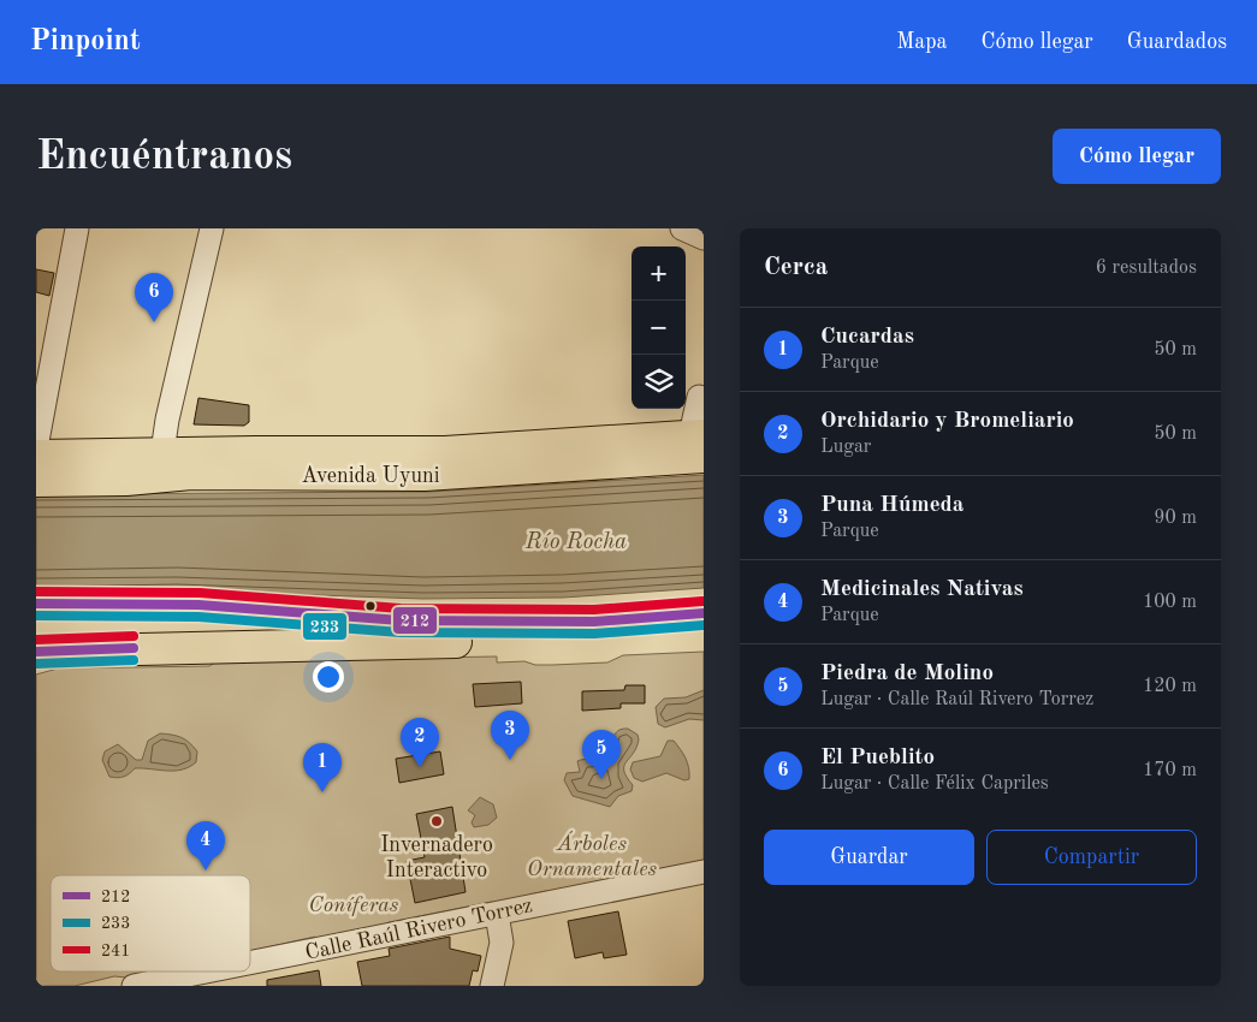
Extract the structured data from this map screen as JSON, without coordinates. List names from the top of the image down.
{
  "streets": {
    "main road": ["Avenida Uyuni"],
    "street": ["Calle Raúl Rivero Torrez"]
  },
  "water": ["Río Rocha"],
  "parks": ["Árboles Ornamentales", "Coníferas"],
  "places": ["Invernadero Interactivo"],
  "lines": ["transit line 241", "transit line 212", "transit line 233"],
  "legend": ["212", "233", "241"],
  "page": {
    "header": "Pinpoint",
    "nav": ["Mapa", "Cómo llegar", "Guardados"],
    "buttons": [
      "Cómo llegar",
      ["Guardar", "Compartir"]
    ],
    "title": "Encuéntranos",
    "heading": ["Cerca", "6 resultados"],
    "map_buttons": ["+", "−"],
    "pins": [
      "6",
      "3",
      "2",
      "5",
      "1",
      "4"
    ],
    "list": [
      {
        "mark": "1",
        "name": "Cucardas",
        "note": "Parque",
        "value": "50 m"
      },
      {
        "mark": "2",
        "name": "Orchidario y Bromeliario",
        "note": "Lugar",
        "value": "50 m"
      },
      {
        "mark": "3",
        "name": "Puna Húmeda",
        "note": "Parque",
        "value": "90 m"
      },
      {
        "mark": "4",
        "name": "Medicinales Nativas",
        "note": "Parque",
        "value": "100 m"
      },
      {
        "mark": "5",
        "name": "Piedra de Molino",
        "note": "Lugar · Calle Raúl Rivero Torrez",
        "value": "120 m"
      },
      {
        "mark": "6",
        "name": "El Pueblito",
        "note": "Lugar · Calle Félix Capriles",
        "value": "170 m"
      }
    ]
  }
}
